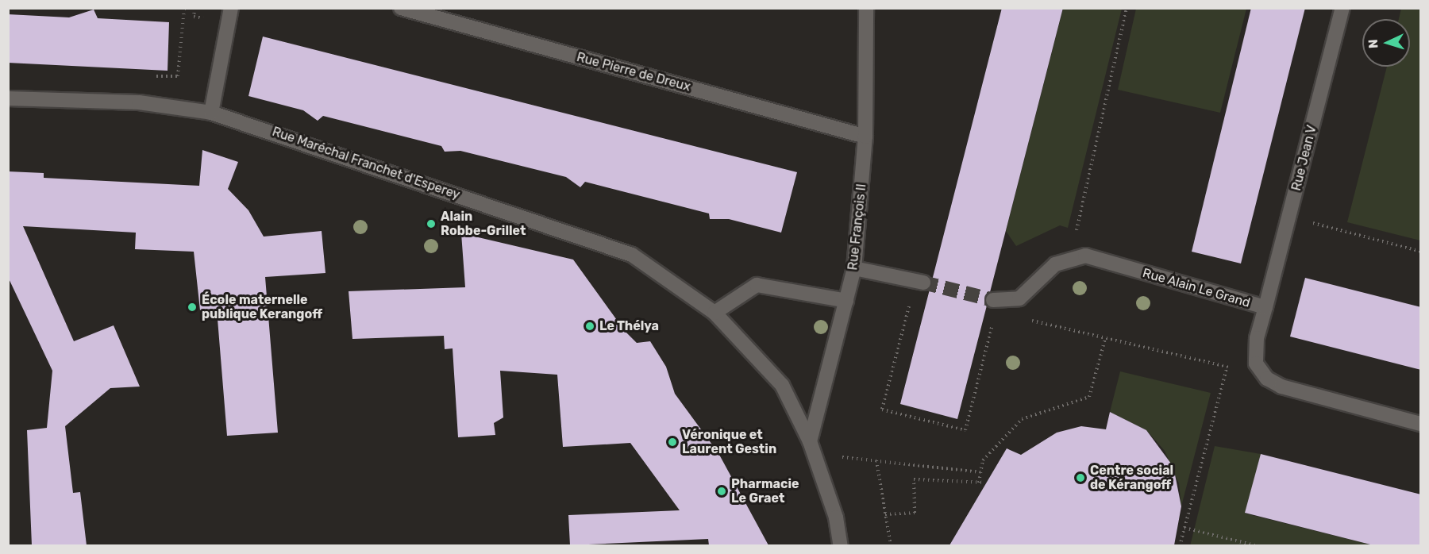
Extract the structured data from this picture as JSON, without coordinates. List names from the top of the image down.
{
  "streets": {
    "street": [
      "Rue Pierre de Dreux",
      "Rue Jean V",
      "Rue Maréchal Franchet d'Esperey",
      "Rue François II",
      "Rue Alain Le Grand"
    ]
  },
  "crossings": [
    ["Rue Pierre de Dreux", "Rue François II"],
    ["Rue Jean V", "Rue Alain Le Grand"],
    ["Rue Maréchal Franchet d'Esperey", "Rue François II"]
  ],
  "places": [
    "Alain Robbe-Grillet",
    "École maternelle publique Kerangoff",
    "Le Thélya",
    "Véronique et Laurent Gestin",
    "Centre social de Kérangoff",
    "Pharmacie Le Graet"
  ],
  "north": "left"
}
